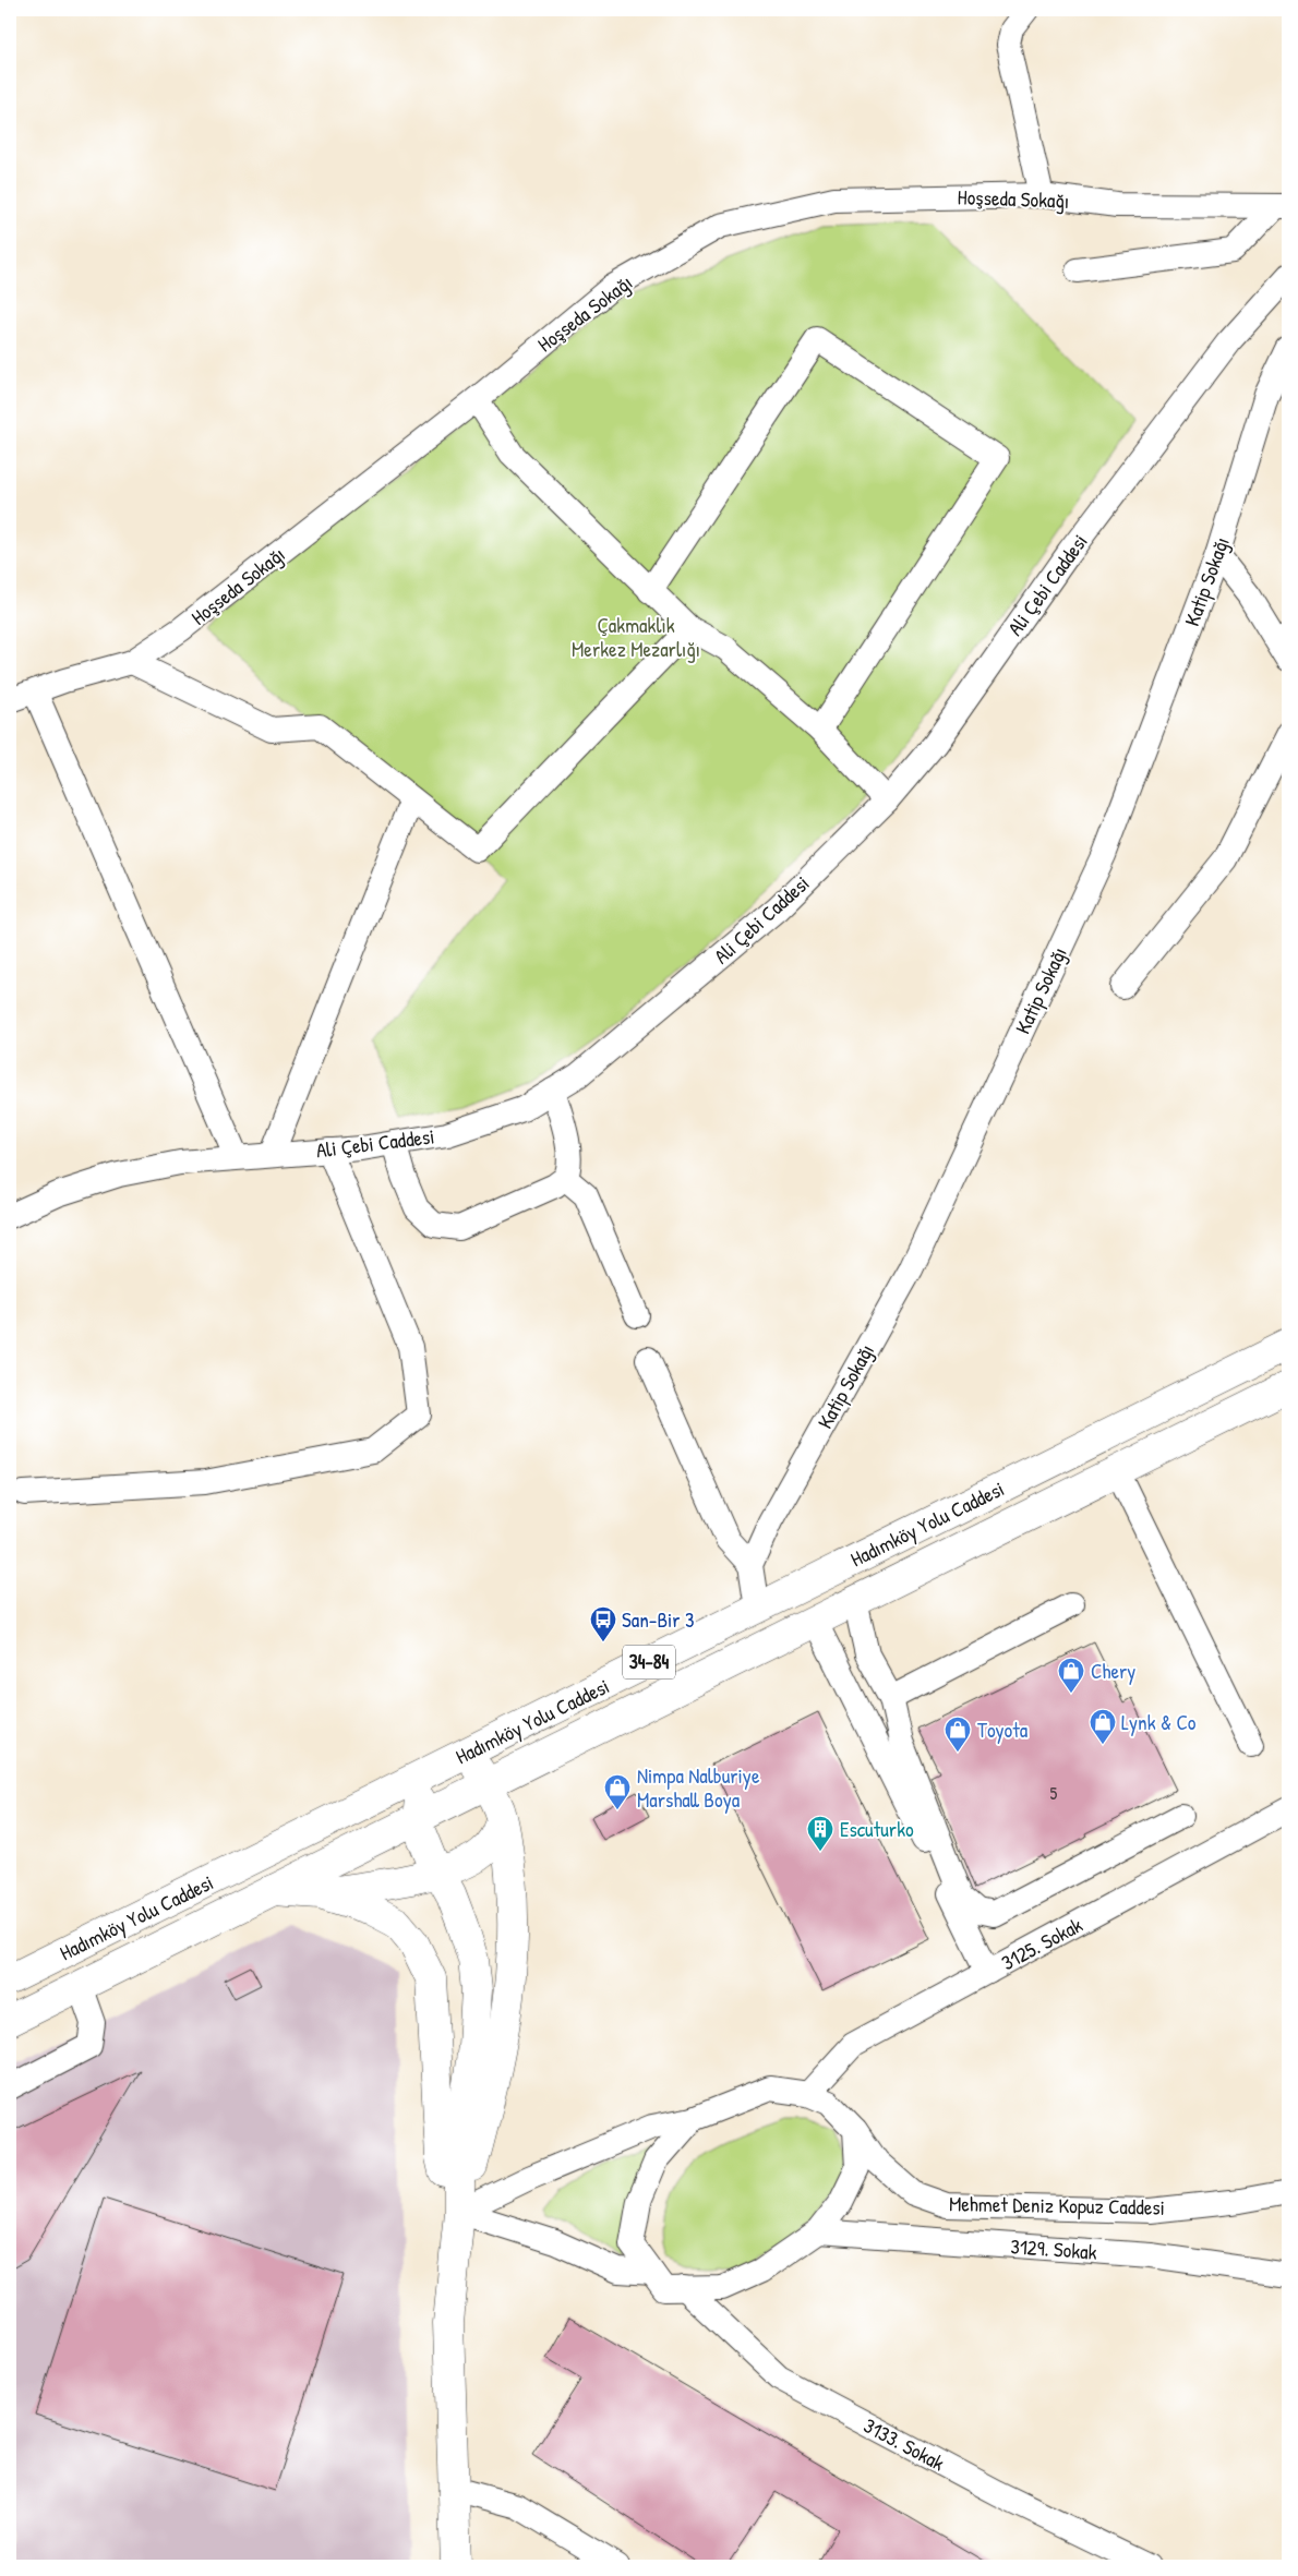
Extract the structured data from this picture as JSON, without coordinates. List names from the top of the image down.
{
  "streets": {
    "main road": ["Hadımköy Yolu Caddesi", "34-84"],
    "street": [
      "Hoşseda Sokağı",
      "Katip Sokağı",
      "Ali Çebi Caddesi",
      "3125. Sokak",
      "Mehmet Deniz Kopuz Caddesi",
      "3129. Sokak",
      "3133. Sokak"
    ]
  },
  "crossings": [
    ["3125. Sokak", "Mehmet Deniz Kopuz Caddesi"]
  ],
  "parks": ["Çakmaklık Merkez Mezarlığı"],
  "places": {
    "bus stop": ["San-Bir 3"],
    "shop": [
      "Chery",
      "Lynk & Co",
      "Toyota",
      "Nimpa Nalburiye Marshall Boya"
    ],
    "building": ["Escuturko"]
  },
  "house_numbers": ["5"]
}
